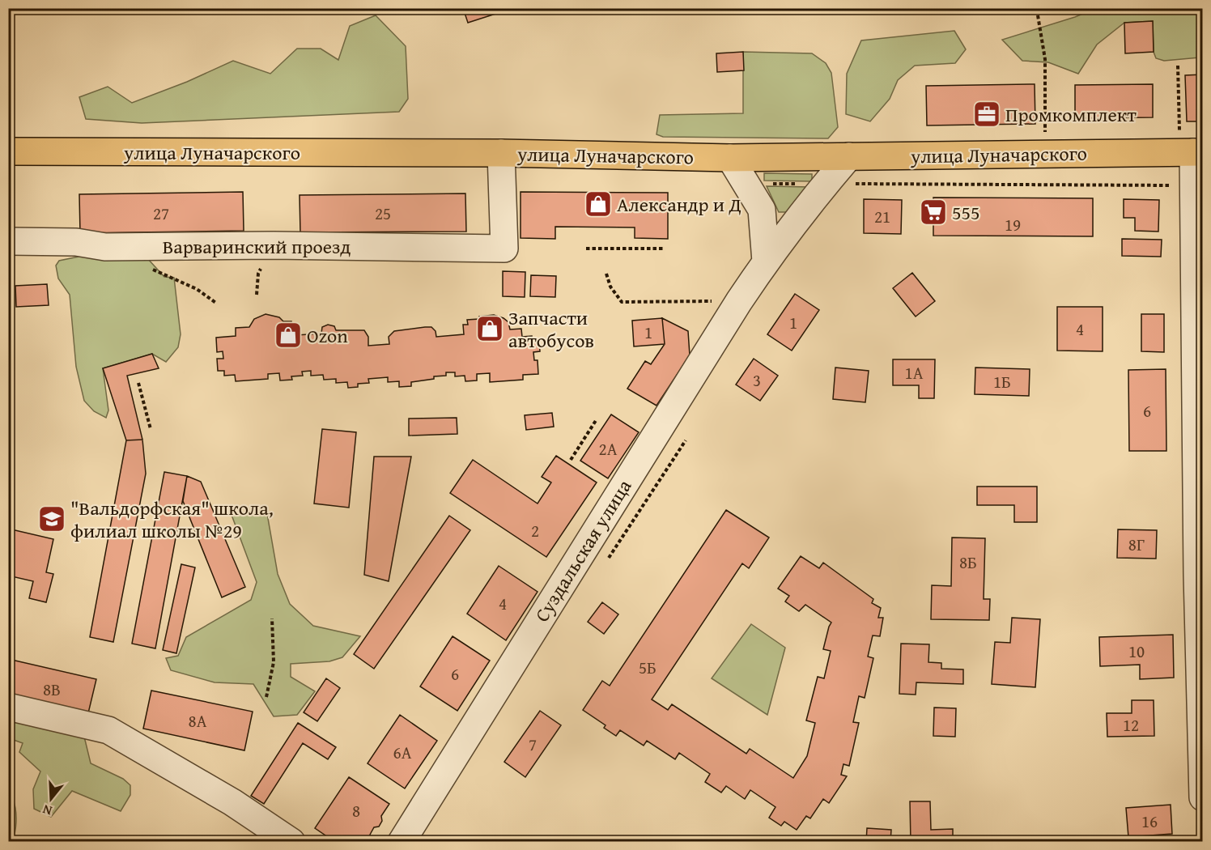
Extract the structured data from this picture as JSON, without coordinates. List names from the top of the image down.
{
  "streets": {
    "main road": ["улица Луначарского"],
    "street": ["Варваринский проезд", "Суздальская улица"]
  },
  "crossings": [
    ["улица Луначарского", "Варваринский проезд"],
    ["улица Луначарского", "Суздальская улица"]
  ],
  "places": {
    "office": ["Промкомплект"],
    "shop": ["Александр и Д", "Запчасти автобусов", "Ozon"],
    "supermarket": ["555"],
    "school or university": ["\"Вальдорфская\" школа, филиал школы №29"]
  },
  "house_numbers": [
    "27",
    "25",
    "21",
    "19",
    "1",
    "4",
    "1",
    "1А",
    "3",
    "1Б",
    "6",
    "2А",
    "2",
    "8Г",
    "8Б",
    "4",
    "10",
    "5Б",
    "6",
    "8В",
    "8А",
    "12",
    "7",
    "6А",
    "8",
    "16"
  ],
  "north": "bottom"
}
